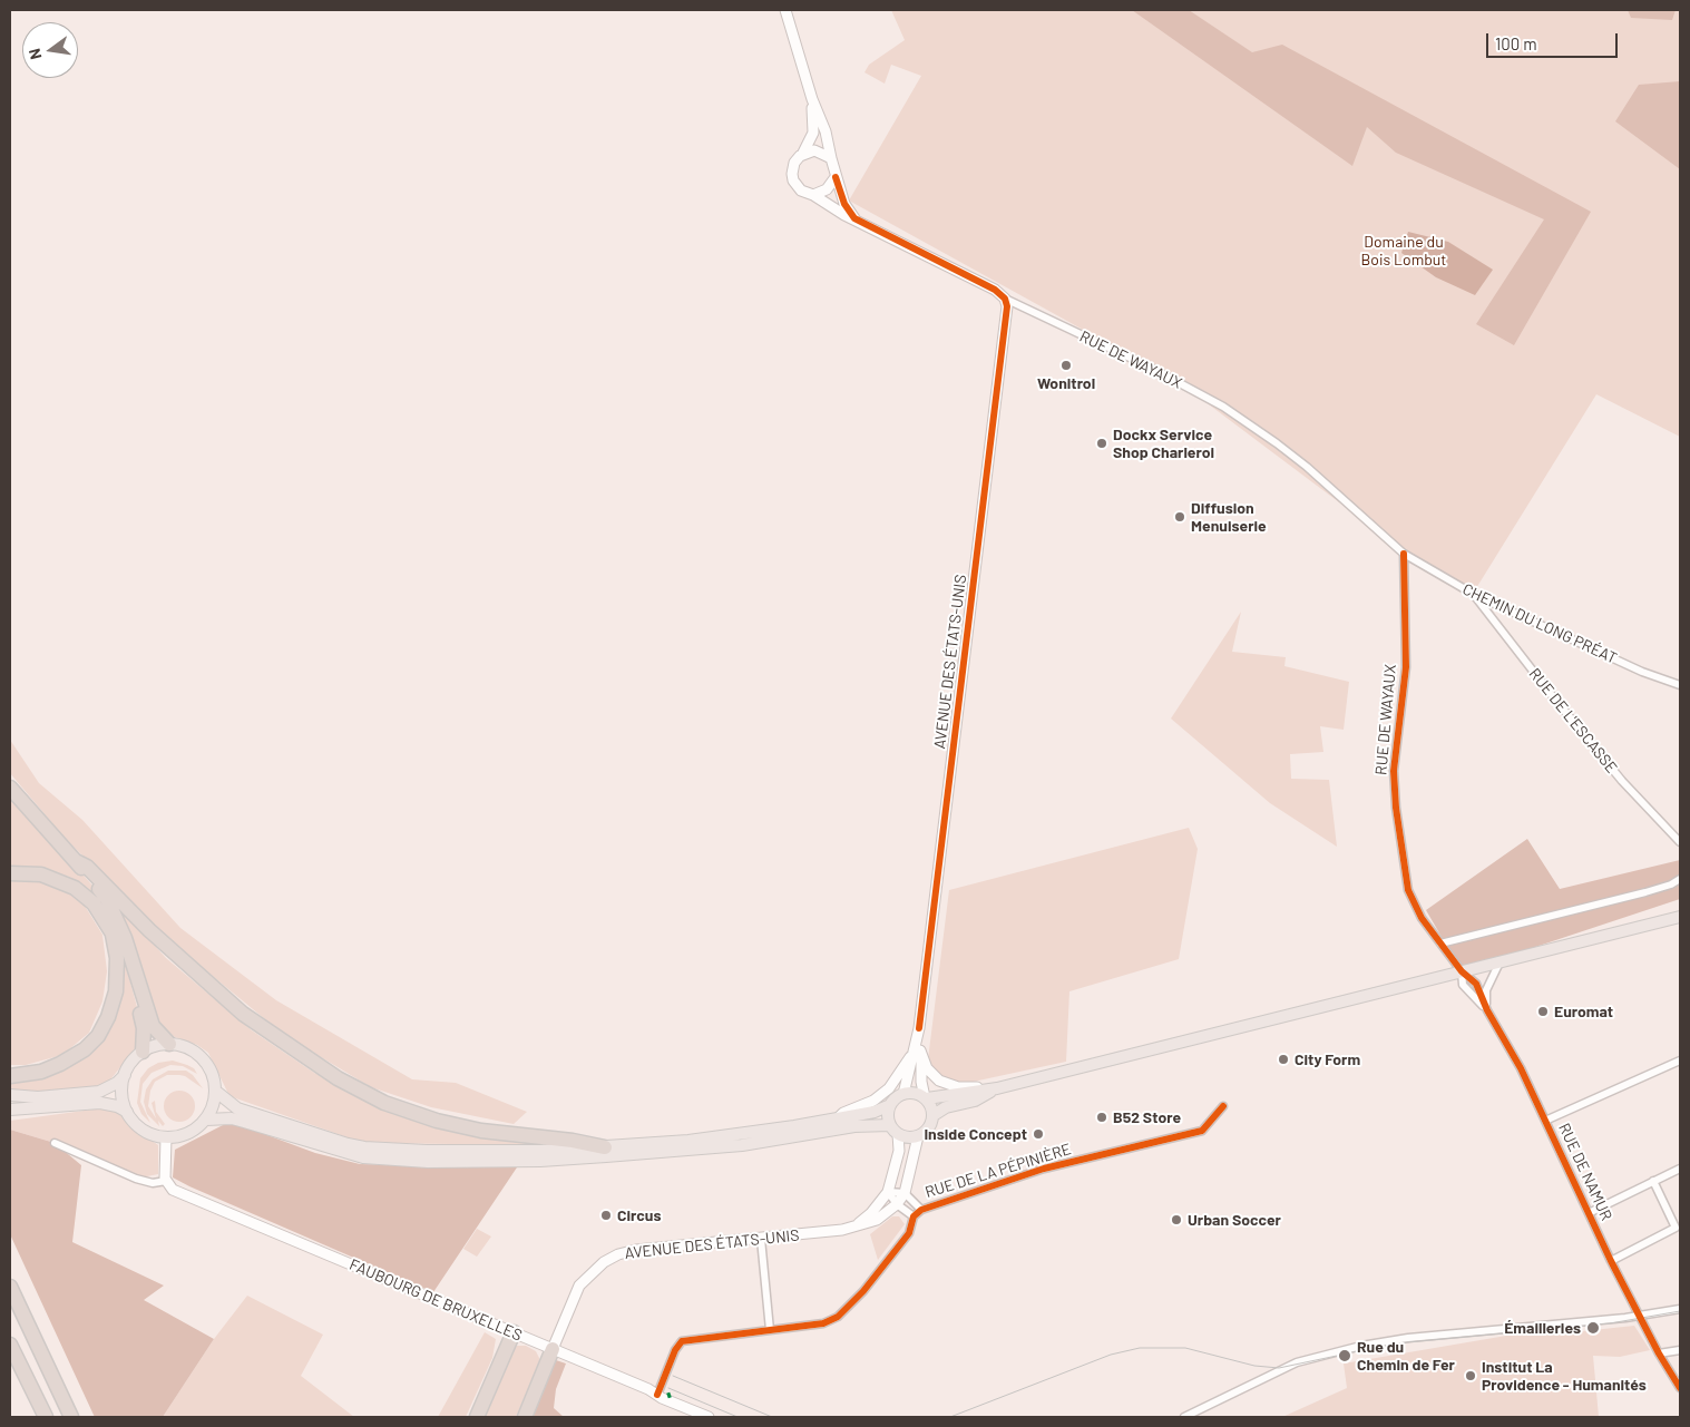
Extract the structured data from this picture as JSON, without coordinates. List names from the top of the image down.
{
  "streets": {
    "street": [
      "RUE DE WAYAUX",
      "CHEMIN DU LONG PRÉAT",
      "AVENUE DES ÉTATS-UNIS",
      "RUE DE L'ESCASSE",
      "RUE DE LA PÉPINIÈRE",
      "RUE DE NAMUR",
      "FAUBOURG DE BRUXELLES"
    ]
  },
  "crossings": [
    ["RUE DE WAYAUX", "CHEMIN DU LONG PRÉAT"],
    ["RUE DE WAYAUX", "AVENUE DES ÉTATS-UNIS"],
    ["RUE DE WAYAUX", "RUE DE NAMUR"],
    ["CHEMIN DU LONG PRÉAT", "RUE DE L'ESCASSE"],
    ["AVENUE DES ÉTATS-UNIS", "FAUBOURG DE BRUXELLES"],
    ["RUE DE LA PÉPINIÈRE", "FAUBOURG DE BRUXELLES"]
  ],
  "parks": ["Domaine du Bois Lombut"],
  "places": [
    "Wonitrol",
    "Dockx Service Shop Charleroi",
    "Diffusion Menuiserie",
    "Euromat",
    "City Form",
    "B52 Store",
    "Inside Concept",
    "Circus",
    "Urban Soccer",
    "Émailleries",
    "Rue du Chemin de Fer",
    "Institut La Providence - Humanités"
  ],
  "scale_bar": "100 m",
  "north": "left"
}
